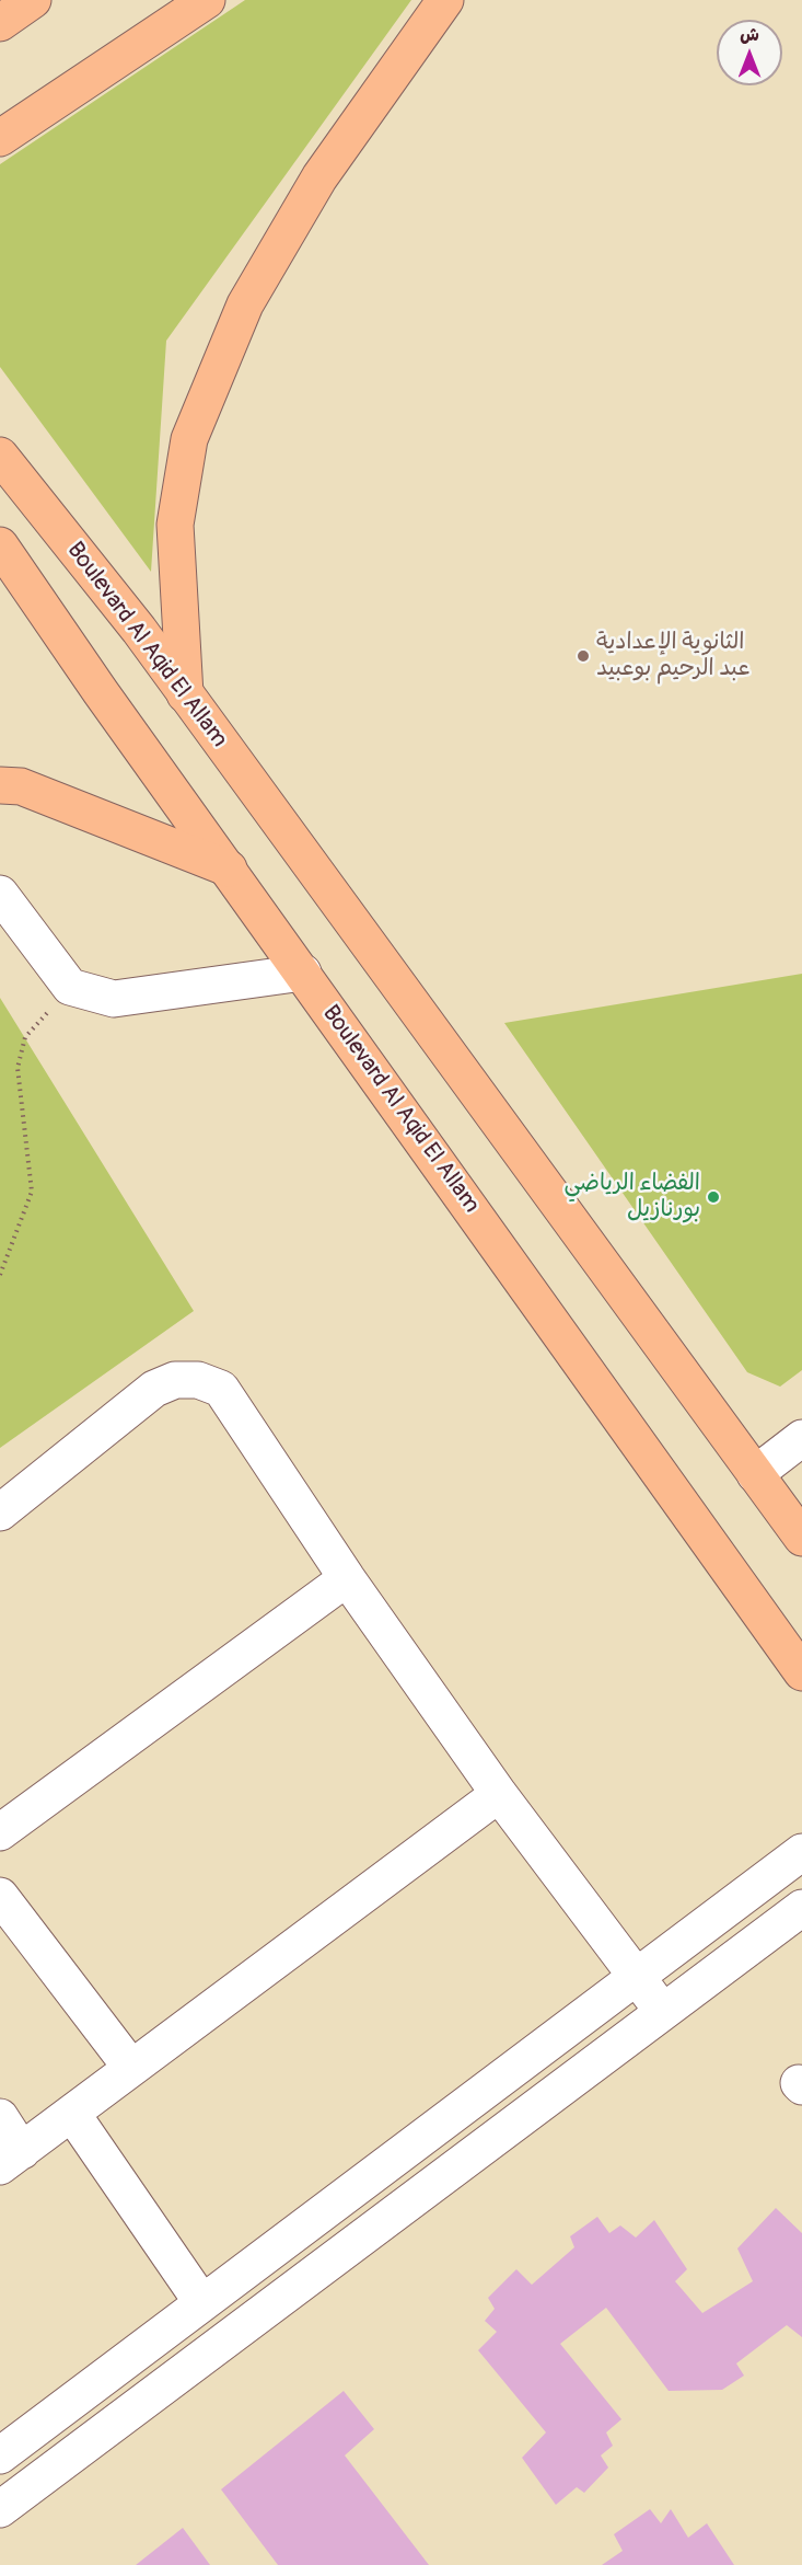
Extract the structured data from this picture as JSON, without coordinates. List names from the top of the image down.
{
  "streets": {
    "main road": ["Boulevard Al Aqid El Allam"]
  },
  "places": ["الثانوية الإعدادية عبد الرحيم بوعبيد", "الفضاء الرياضي بورنازيل"],
  "north": "top"
}
